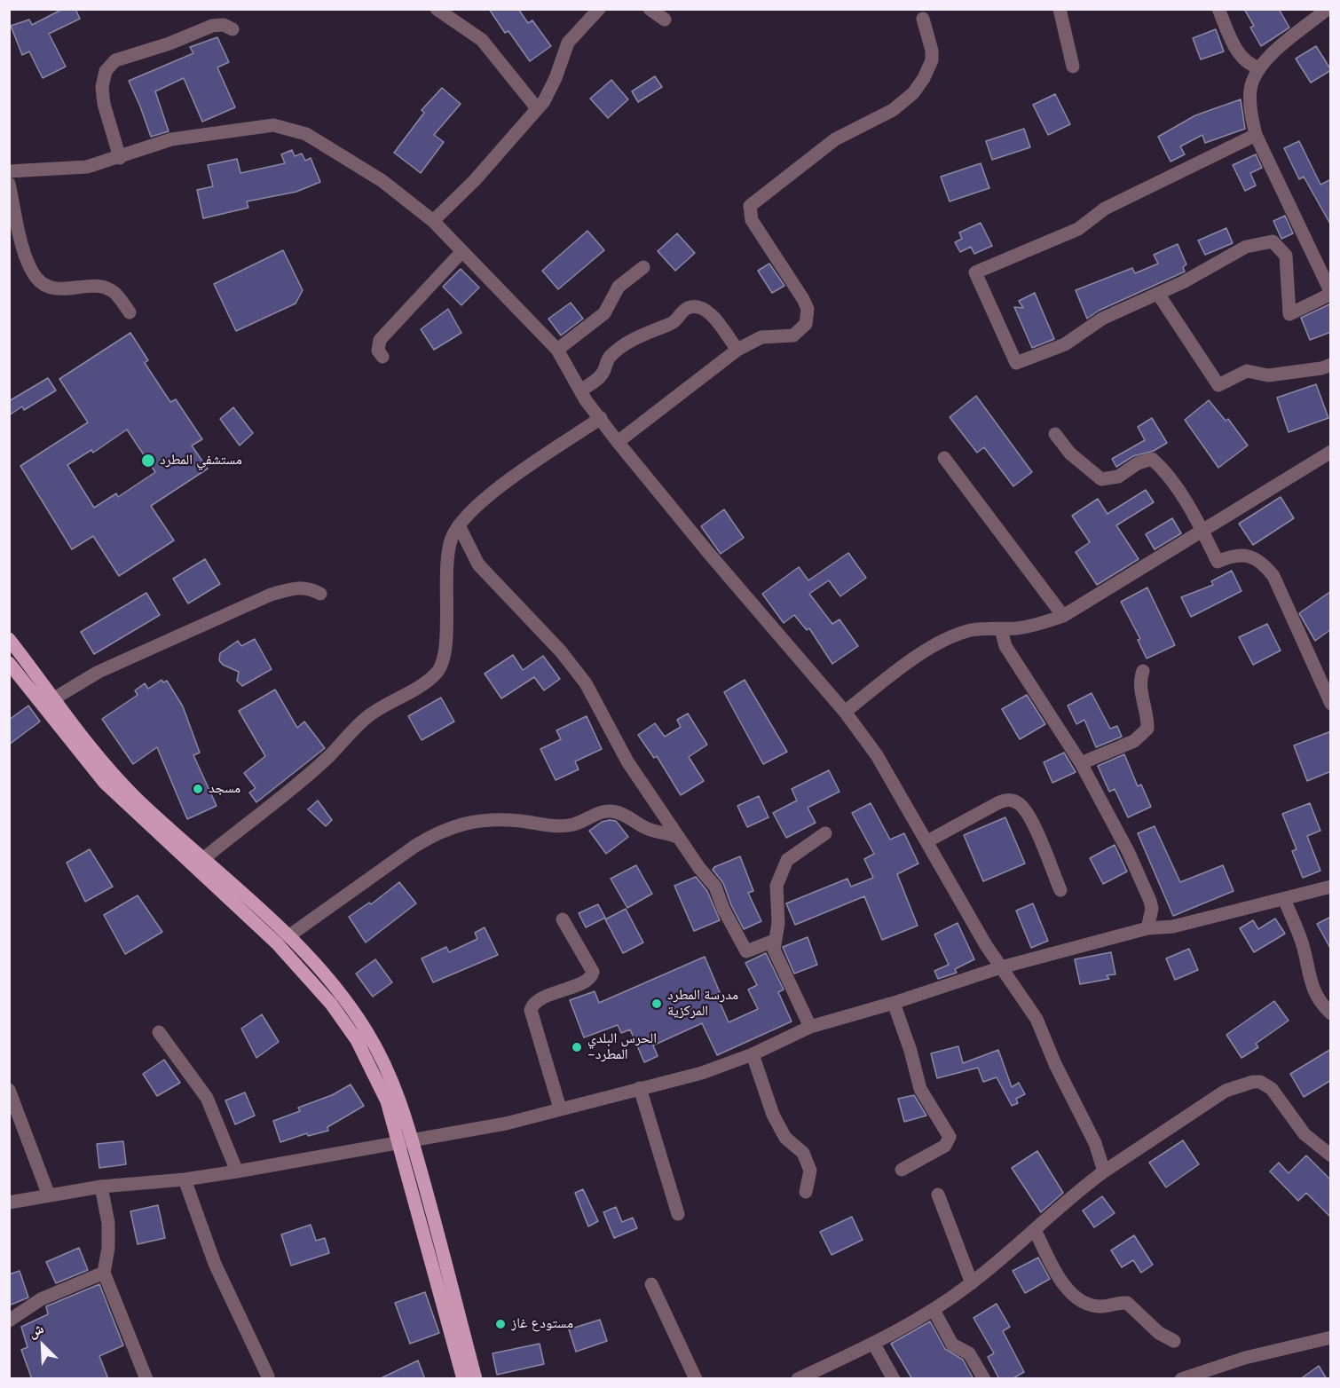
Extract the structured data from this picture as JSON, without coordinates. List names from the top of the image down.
{
  "places": [
    "مستشفي المطرد",
    "مسجد",
    "مدرسة المطرد المركزية",
    "الحرس البلدي -المطرد",
    "مستودع غاز"
  ],
  "north": "top left"
}
